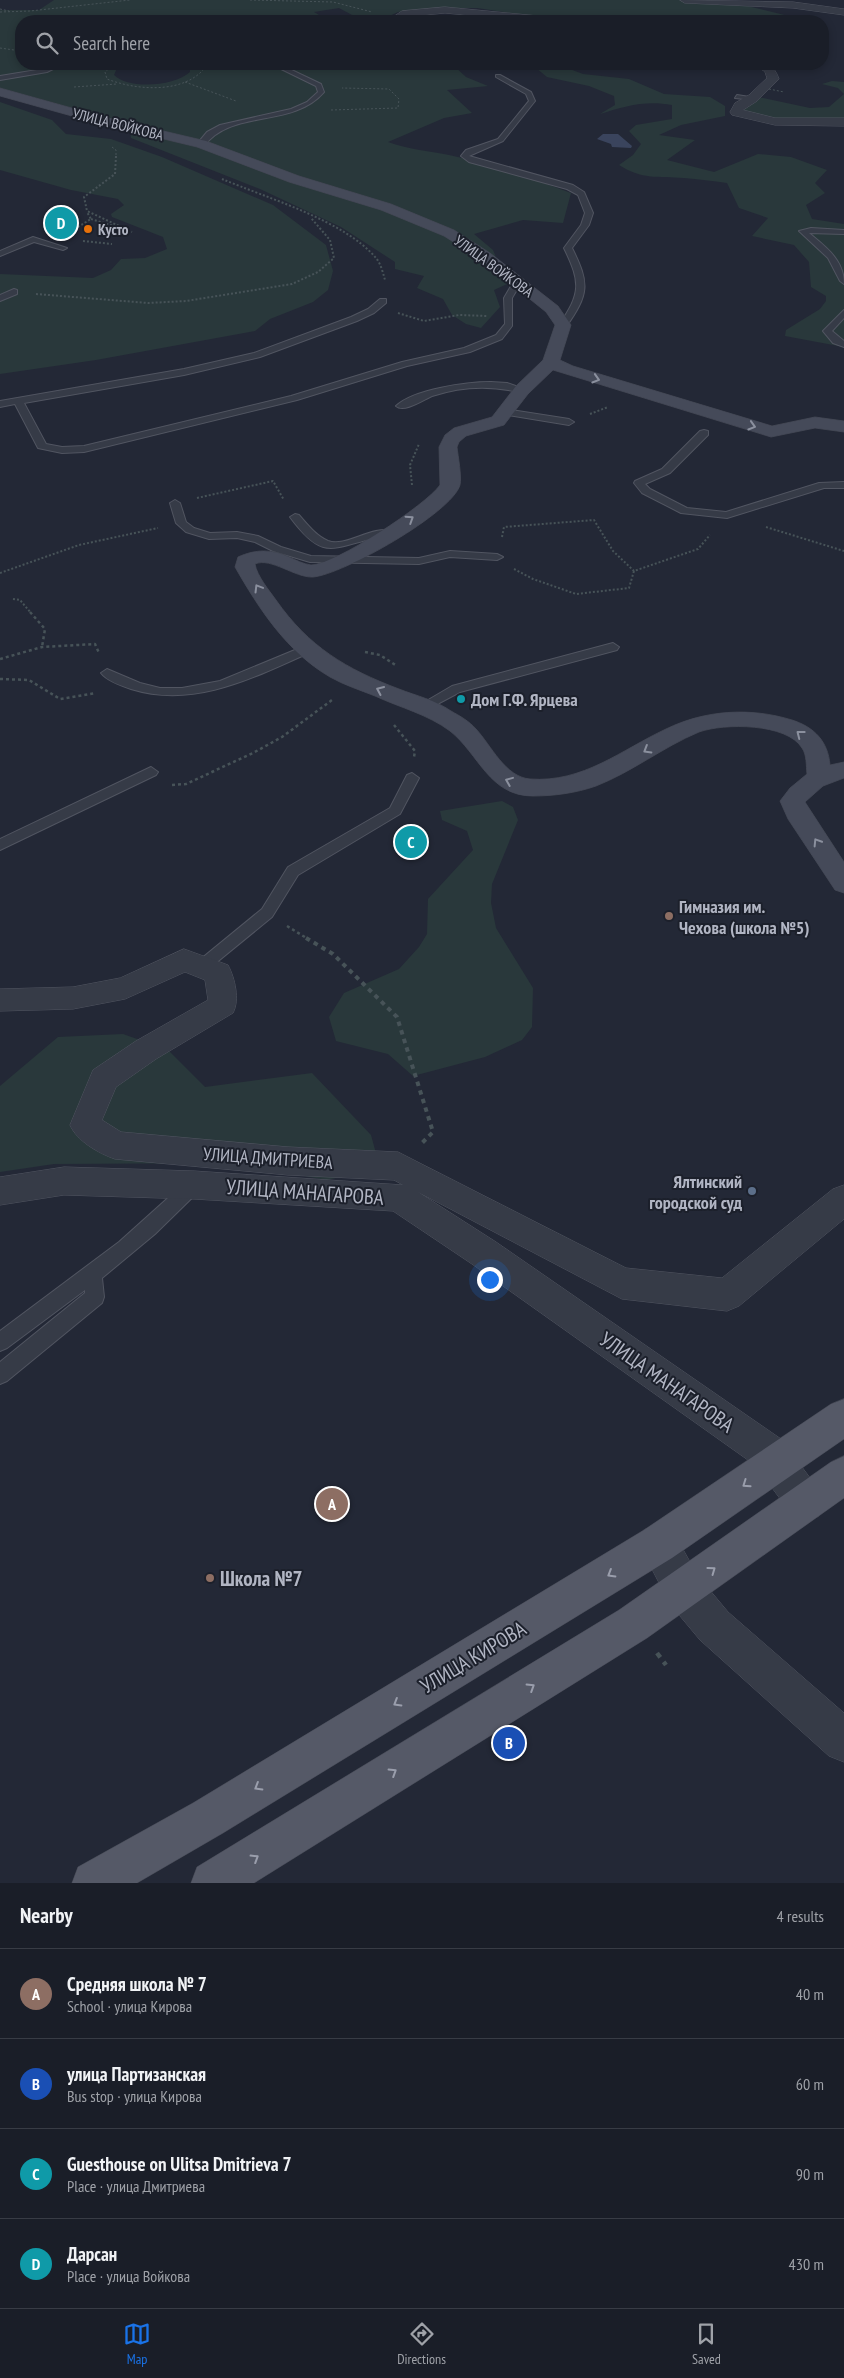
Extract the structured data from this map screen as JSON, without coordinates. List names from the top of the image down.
{
  "streets": {
    "main road": ["УЛИЦА КИРОВА"],
    "street": ["УЛИЦА ВОЙКОВА", "УЛИЦА ДМИТРИЕВА", "УЛИЦА МАНАГАРОВА"]
  },
  "crossings": [
    ["УЛИЦА МАНАГАРОВА", "УЛИЦА КИРОВА"]
  ],
  "places": [
    "Кусто",
    "Дом Г.Ф. Ярцева",
    "Гимназия им. Чехова (школа №5)",
    "Ялтинский городской суд",
    "Школа №7"
  ],
  "page": {
    "search": "Search here",
    "pins": [
      "D",
      "C",
      "A",
      "B"
    ],
    "heading": ["Nearby", "4 results"],
    "list": [
      {
        "mark": "A",
        "name": "Средняя школа № 7",
        "note": "School · улица Кирова",
        "value": "40 m"
      },
      {
        "mark": "B",
        "name": "улица Партизанская",
        "note": "Bus stop · улица Кирова",
        "value": "60 m"
      },
      {
        "mark": "C",
        "name": "Guesthouse on Ulitsa Dmitrieva 7",
        "note": "Place · улица Дмитриева",
        "value": "90 m"
      },
      {
        "mark": "D",
        "name": "Дарсан",
        "note": "Place · улица Войкова",
        "value": "430 m"
      }
    ],
    "nav": ["Map", "Directions", "Saved"]
  }
}
